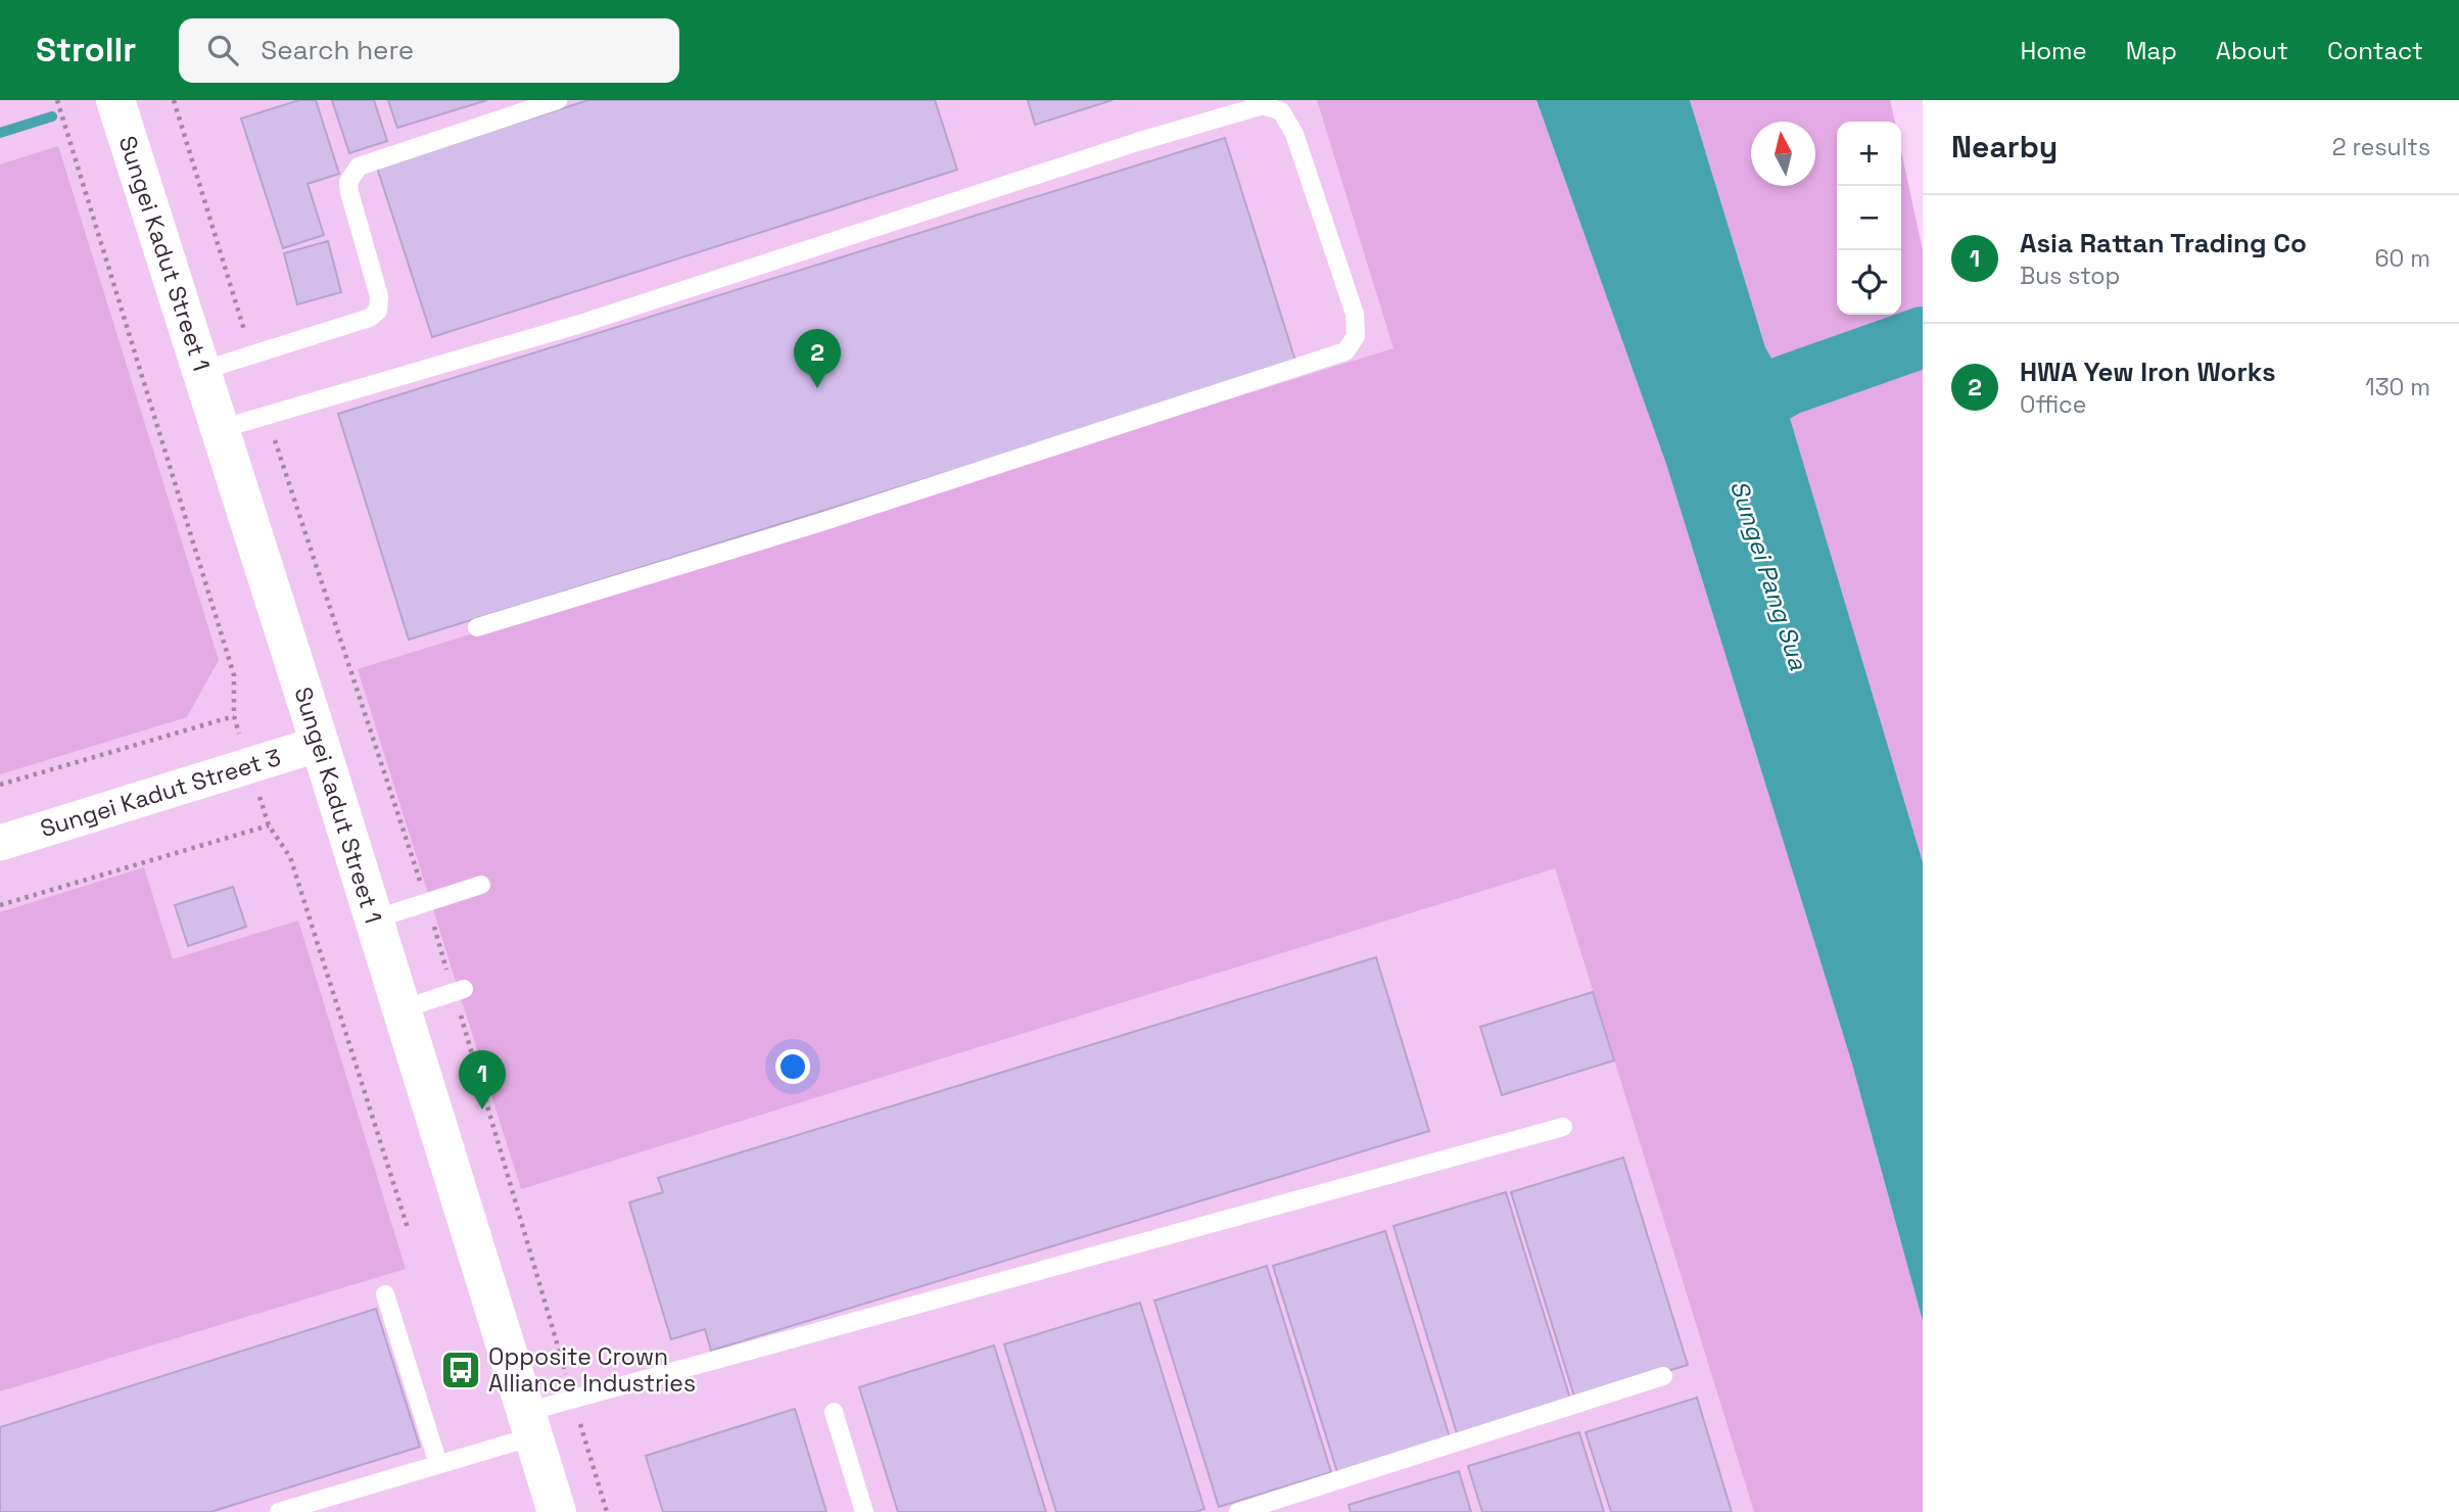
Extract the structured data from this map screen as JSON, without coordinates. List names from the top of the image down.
{
  "streets": {
    "street": ["Sungei Kadut Street 1", "Sungei Kadut Street 3"]
  },
  "crossings": [
    ["Sungei Kadut Street 1", "Sungei Kadut Street 3"]
  ],
  "water": ["Sungei Pang Sua"],
  "places": {
    "bus stop": ["Opposite Crown Alliance Industries"]
  },
  "north": "top",
  "page": {
    "header": "Strollr",
    "search": "Search here",
    "nav": [
      "Home",
      "Map",
      "About",
      "Contact"
    ],
    "heading": ["Nearby", "2 results"],
    "map_buttons": ["+", "−"],
    "list": [
      {
        "mark": "1",
        "name": "Asia Rattan Trading Co",
        "note": "Bus stop",
        "value": "60 m"
      },
      {
        "mark": "2",
        "name": "HWA Yew Iron Works",
        "note": "Office",
        "value": "130 m"
      }
    ],
    "pins": ["2", "1"]
  }
}
